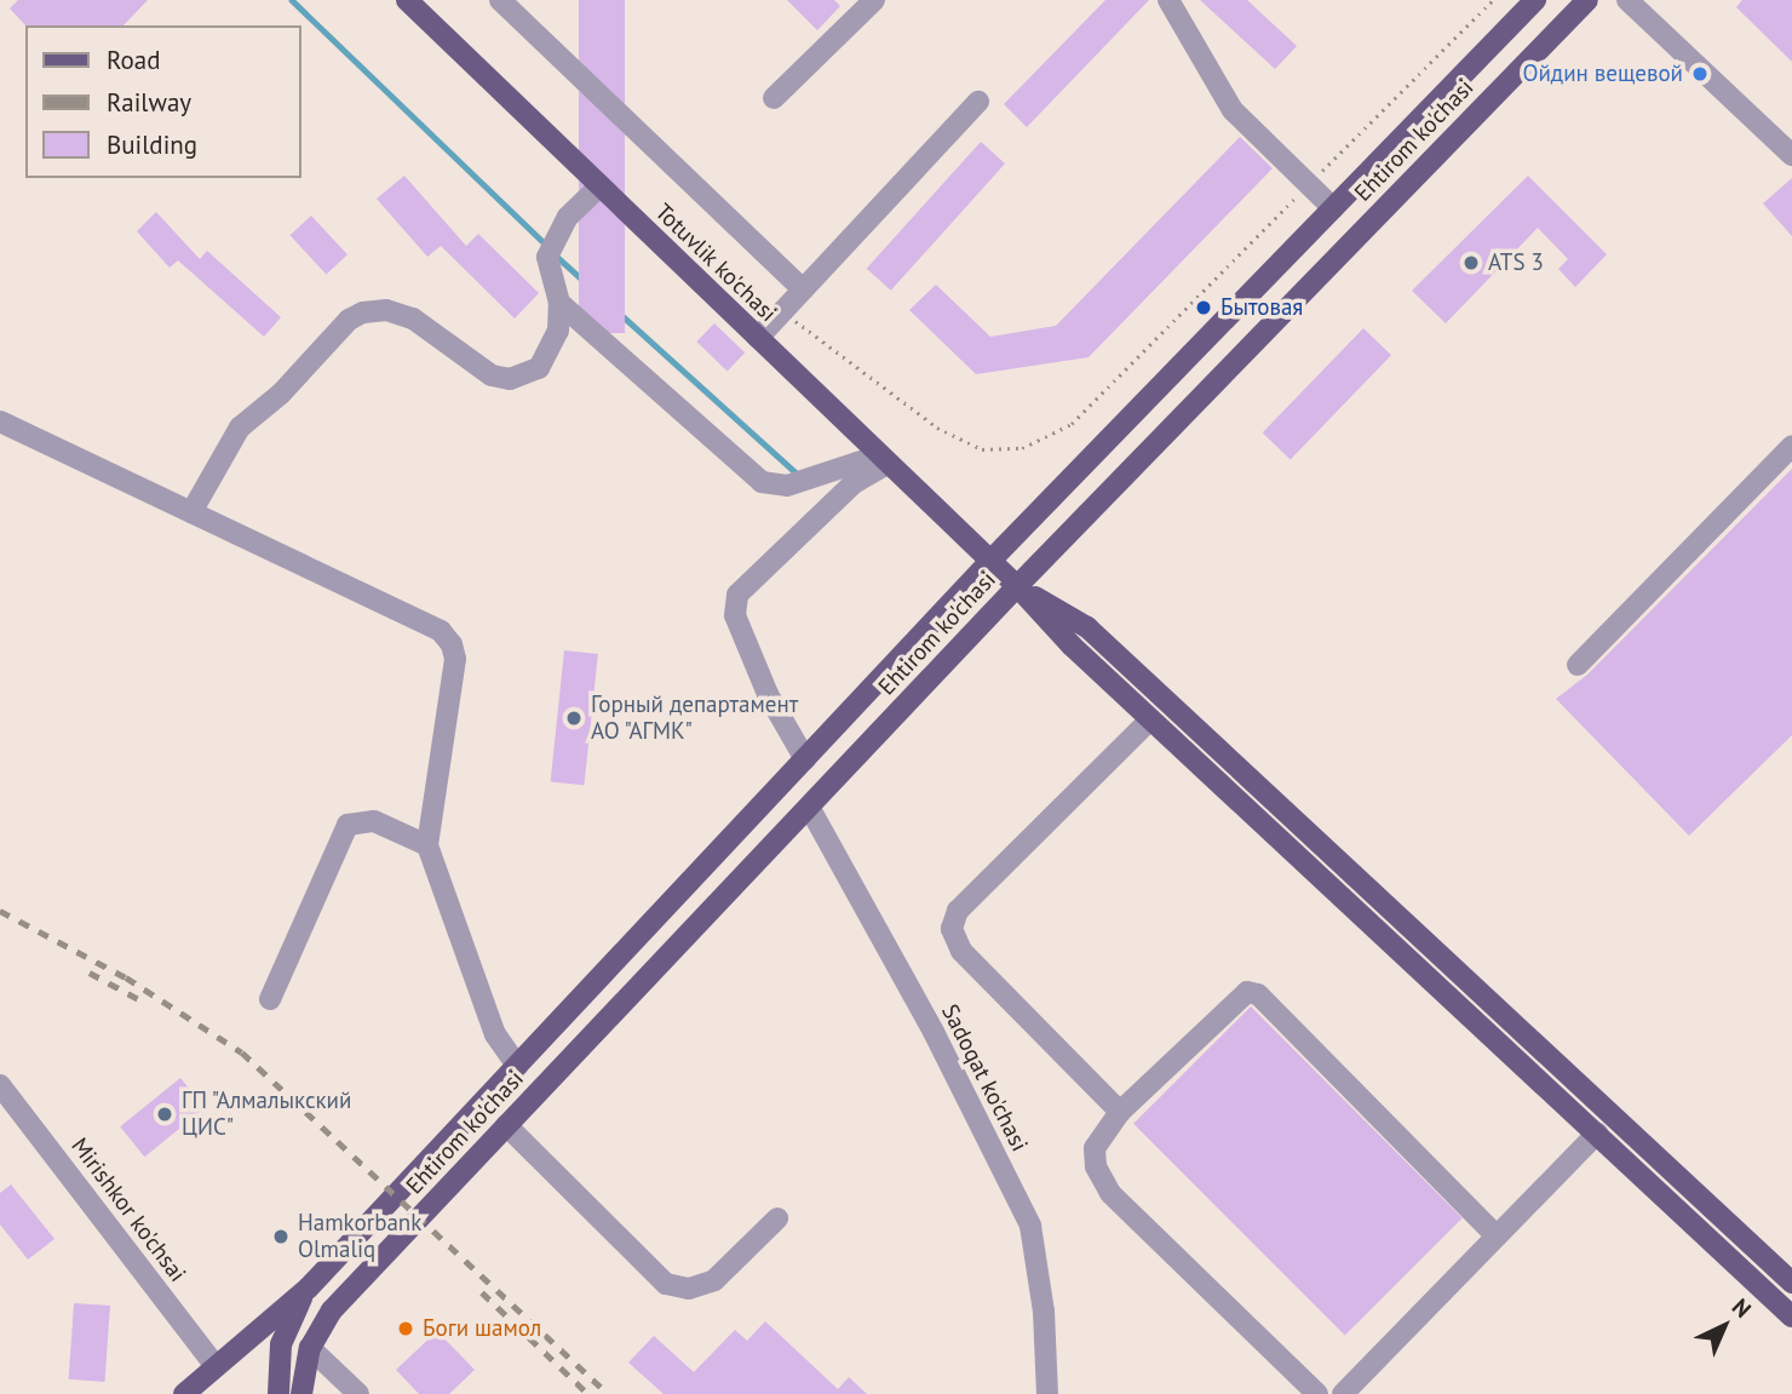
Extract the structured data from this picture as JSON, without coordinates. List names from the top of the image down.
{
  "streets": {
    "main road": ["Ehtirom ko'chasi", "Totuvlik ko'chasi"],
    "street": ["Sadoqat ko'chasi", "Mirishkor ko'chsai"]
  },
  "crossings": [
    ["Ehtirom ko'chasi", "Totuvlik ko'chasi"],
    ["Ehtirom ko'chasi", "Sadoqat ko'chasi"]
  ],
  "places": [
    "Ойдин вещевой",
    "ATS 3",
    "Бытовая",
    "Горный департамент АО \"АГМК\"",
    "ГП \"Алмалыкский ЦИС\"",
    "Hamkorbank Olmaliq",
    "Боги шамол"
  ],
  "legend": ["Road", "Railway", "Building"],
  "north": "top right"
}
